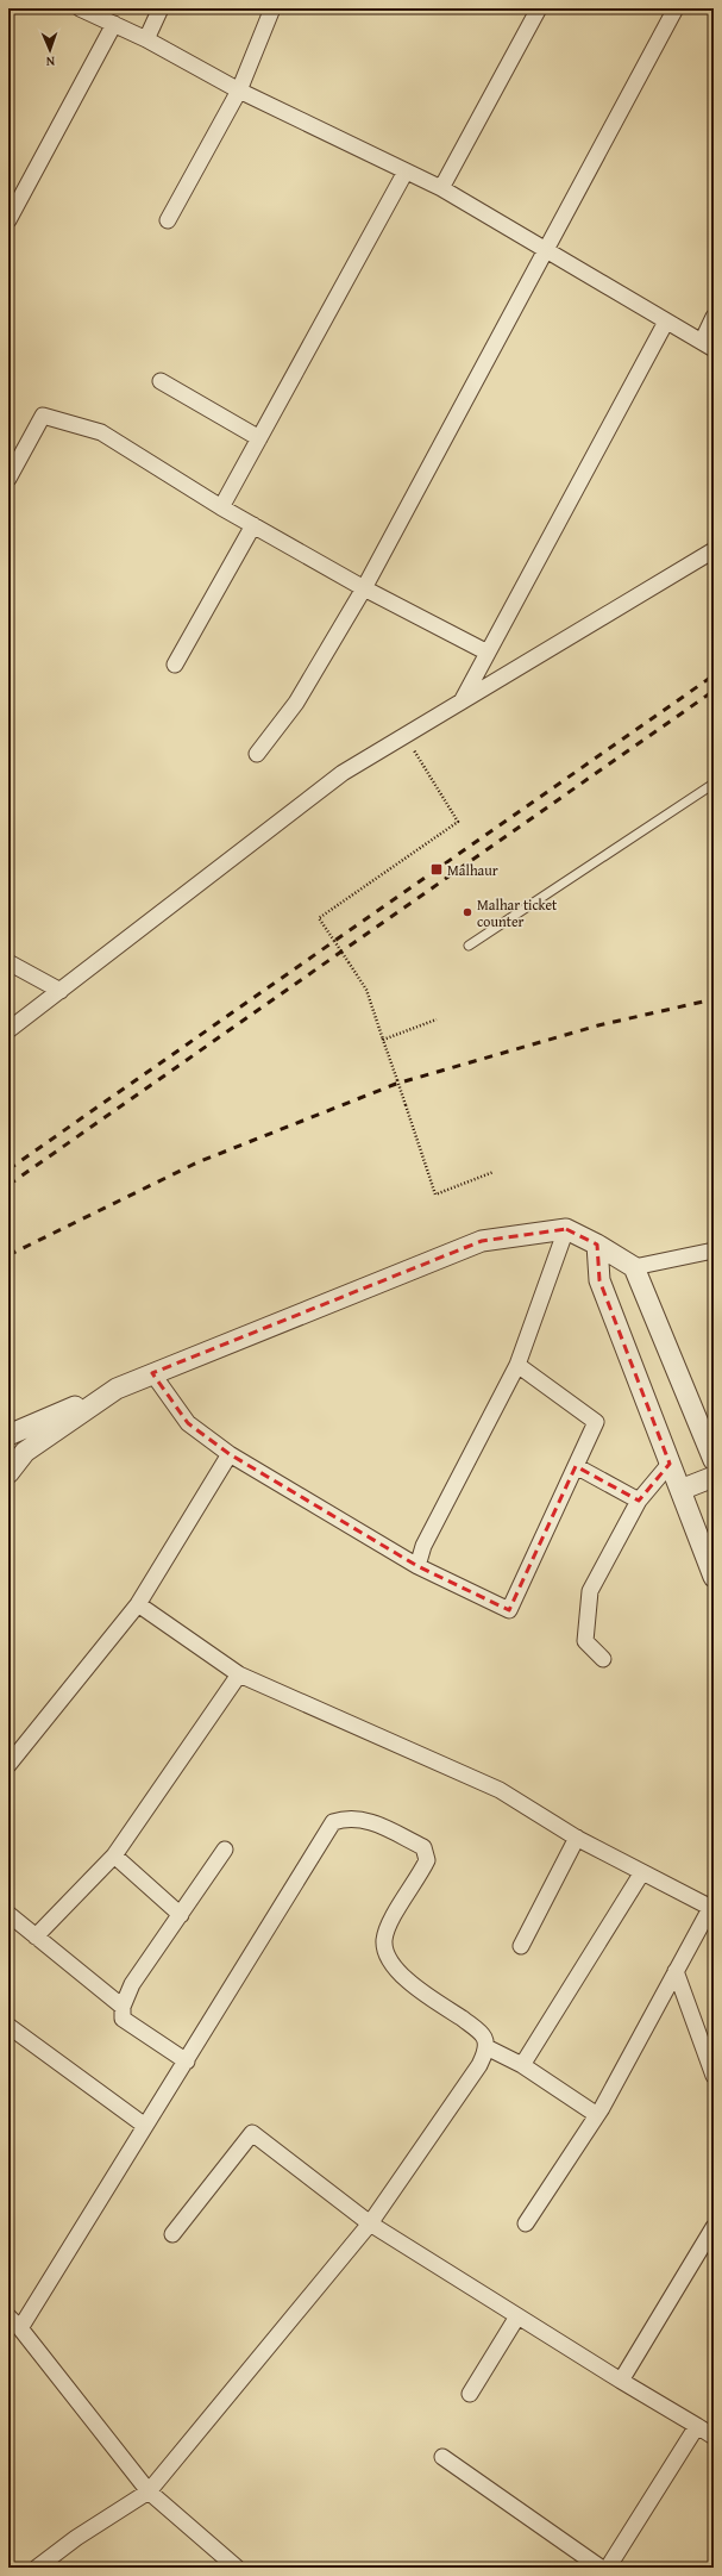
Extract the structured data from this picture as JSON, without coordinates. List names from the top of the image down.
{
  "places": {
    "transit": ["Malhaur"],
    "other": ["Malhar ticket counter"]
  },
  "north": "bottom"
}
